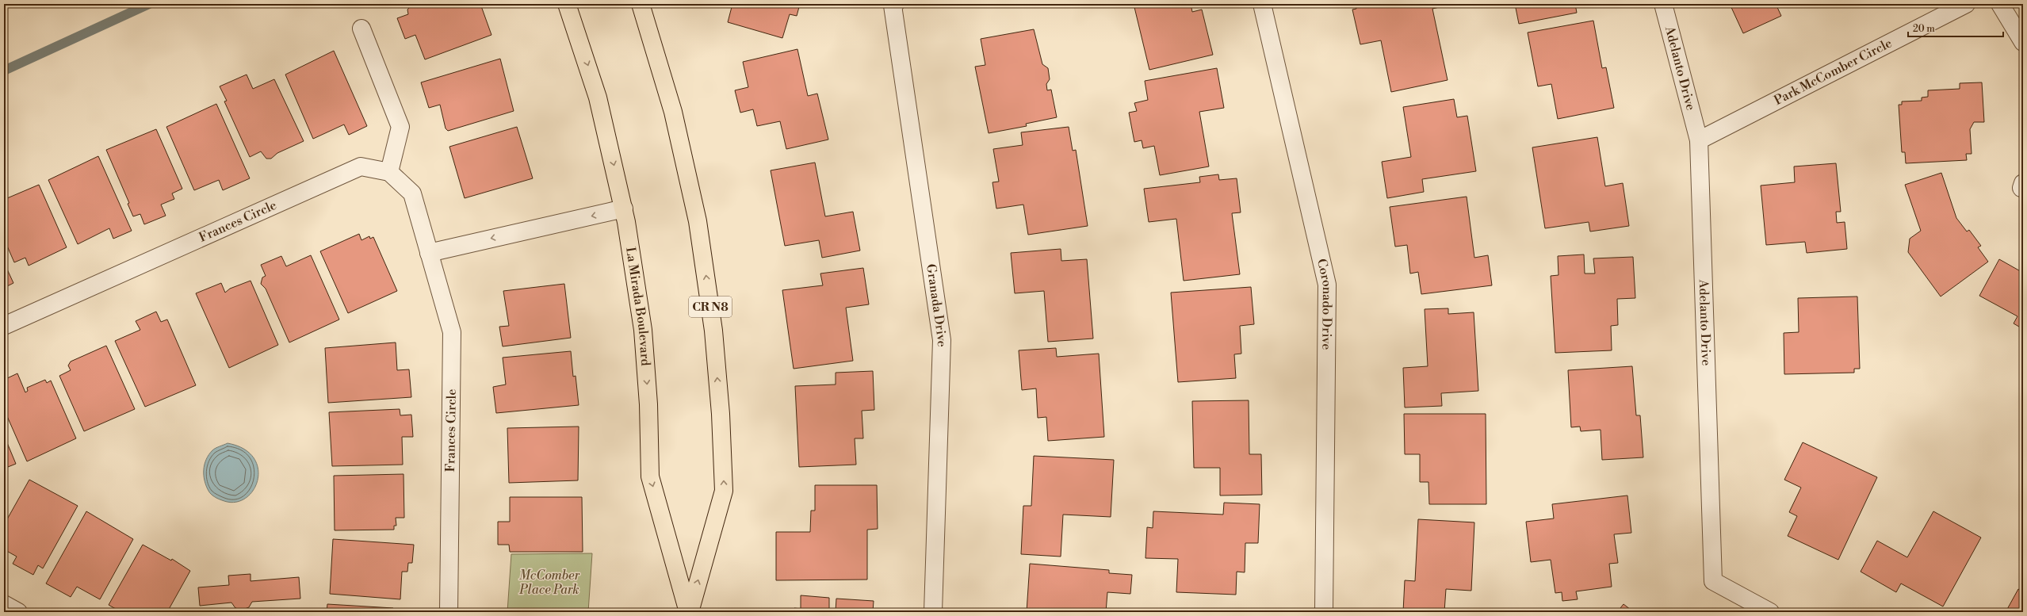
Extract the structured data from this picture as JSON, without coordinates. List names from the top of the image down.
{
  "streets": {
    "main road": ["La Mirada Boulevard", "CR N8"],
    "street": [
      "Adelanto Drive",
      "Park McComber Circle",
      "Frances Circle",
      "Coronado Drive",
      "Granada Drive"
    ]
  },
  "crossings": [
    ["Adelanto Drive", "Park McComber Circle"]
  ],
  "parks": ["McComber Place Park"],
  "scale_bar": "20 m"
}
